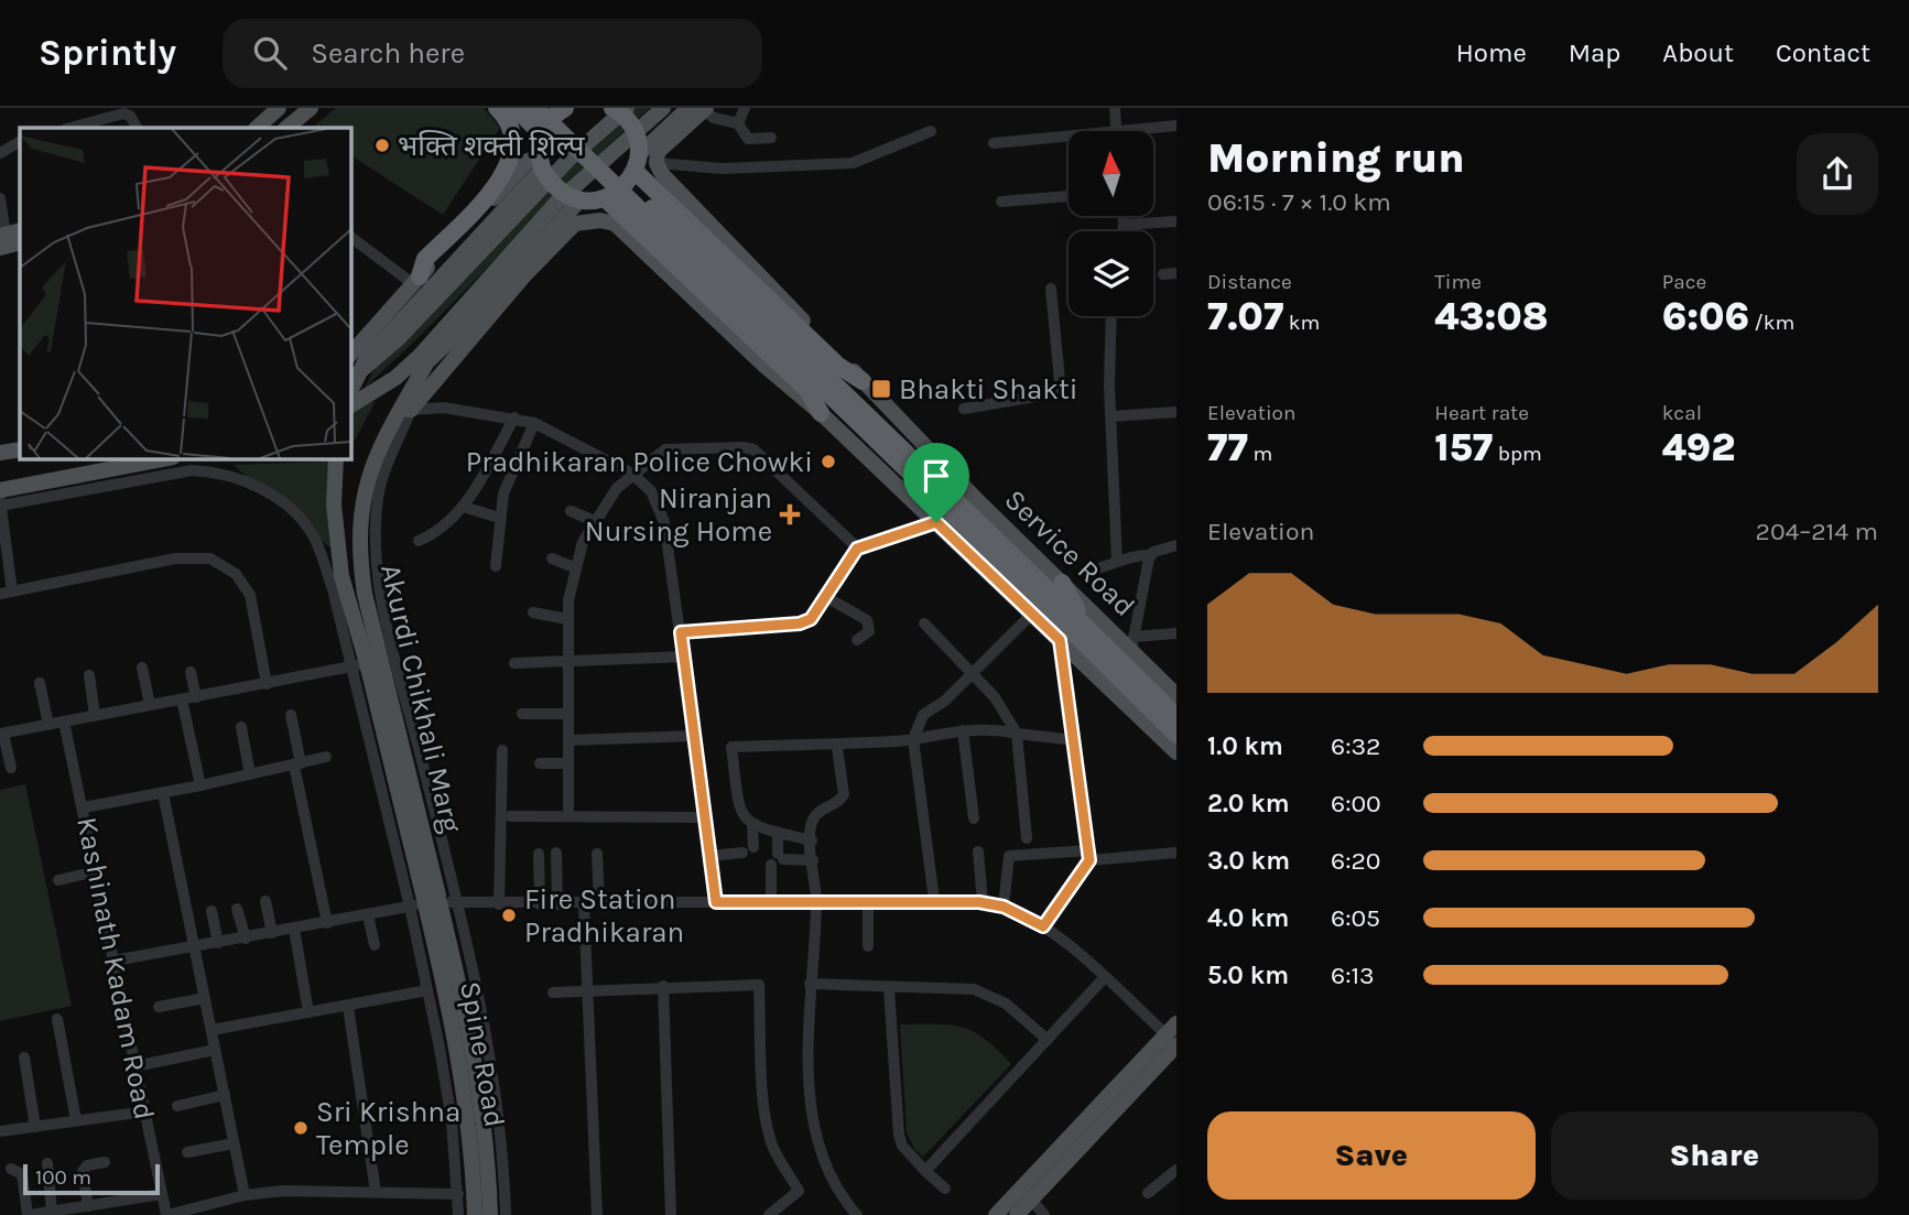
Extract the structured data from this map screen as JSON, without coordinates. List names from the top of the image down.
{
  "streets": {
    "main road": ["Service Road", "Akurdi Chikhali Marg", "Spine Road"],
    "street": ["Kashinath Kadam Road"]
  },
  "crossings": [
    ["Akurdi Chikhali Marg", "Spine Road"]
  ],
  "places": {
    "other": [
      "भक्ति शक्ती शिल्प",
      "Pradhikaran Police Chowki",
      "Fire Station Pradhikaran",
      "Sri Krishna Temple"
    ],
    "transit": ["Bhakti Shakti"],
    "health": ["Niranjan Nursing Home"]
  },
  "scale_bar": "100 m",
  "north": "top",
  "page": {
    "header": "Sprintly",
    "search": "Search here",
    "nav": [
      "Home",
      "Map",
      "About",
      "Contact"
    ],
    "heading": ["Morning run", "06:15 · 7 × 1.0 km"],
    "stats": [
      ["Distance", "7.07 km"],
      ["Time", "43:08"],
      ["Pace", "6:06 /km"],
      ["Elevation", "77 m"],
      ["Heart rate", "157 bpm"],
      ["kcal", "492"]
    ],
    "chart": ["Elevation", "204–214 m"],
    "list": [
      {
        "name": "1.0 km",
        "note": "6:32"
      },
      {
        "name": "2.0 km",
        "note": "6:00"
      },
      {
        "name": "3.0 km",
        "note": "6:20"
      },
      {
        "name": "4.0 km",
        "note": "6:05"
      },
      {
        "name": "5.0 km",
        "note": "6:13"
      }
    ],
    "buttons": ["Save", "Share"],
    "scale": "100 m"
  }
}
